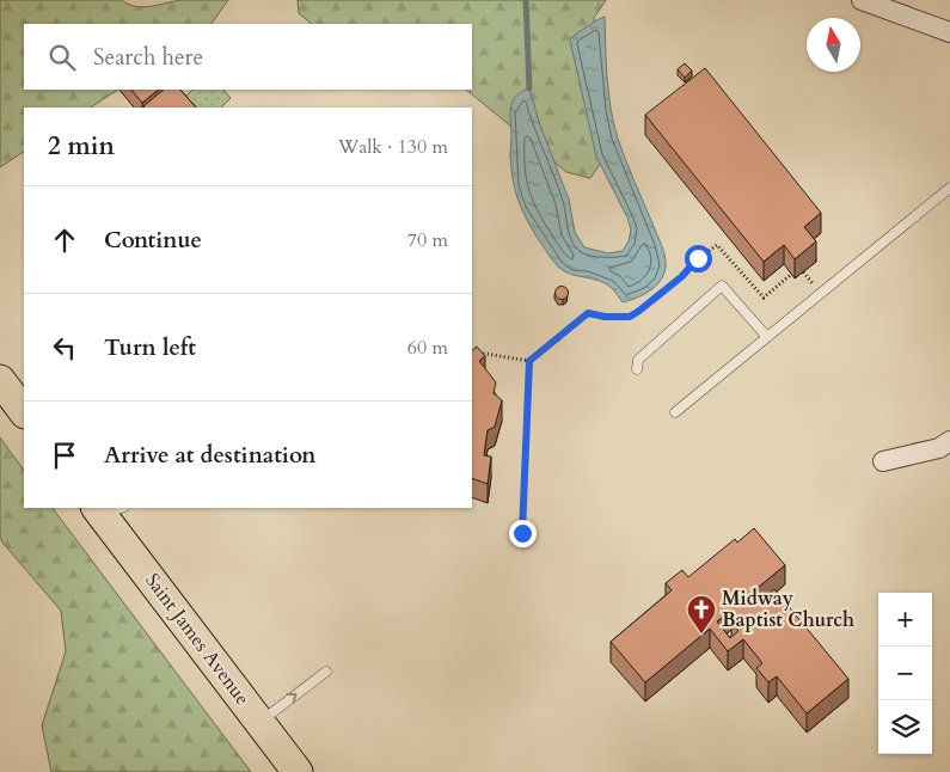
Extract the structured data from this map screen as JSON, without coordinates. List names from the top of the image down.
{
  "streets": {
    "main road": ["Saint James Avenue"]
  },
  "places": {
    "church": ["Midway Baptist Church"]
  },
  "north": "top",
  "page": {
    "search": "Search here",
    "heading": ["2 min", "Walk · 130 m"],
    "list": [
      ["Continue", "70 m"],
      ["Turn left", "60 m"],
      "Arrive at destination"
    ],
    "map_buttons": ["+", "−"]
  }
}
